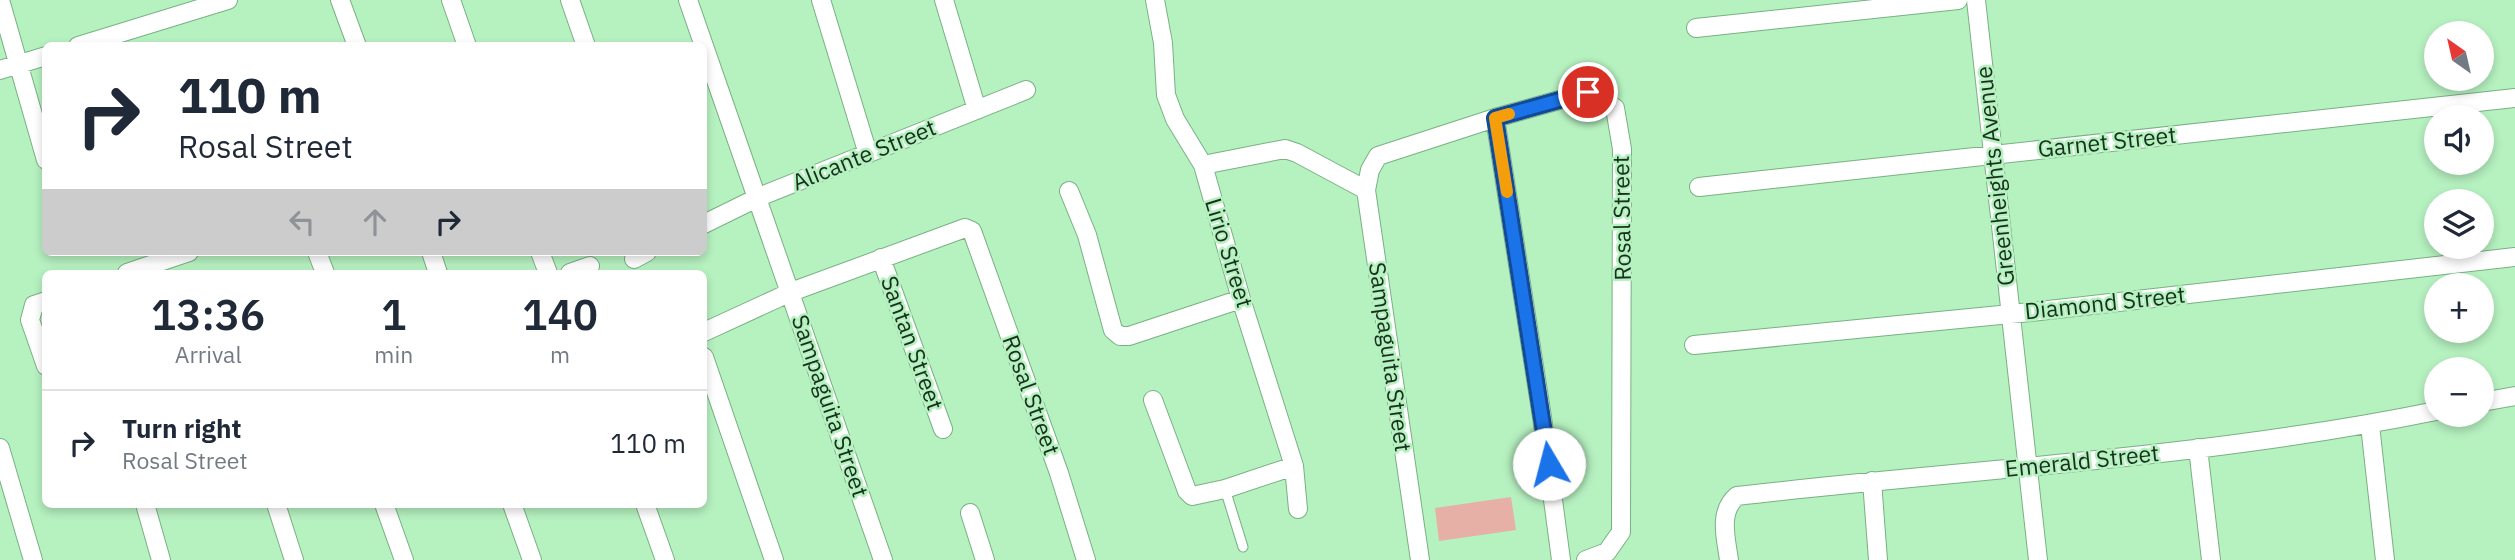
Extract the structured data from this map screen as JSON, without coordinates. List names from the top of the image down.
{
  "streets": {
    "street": [
      "Garnet Street",
      "Alicante Street",
      "Greenheights Avenue",
      "Rosal Street",
      "Lirio Street",
      "Diamond Street",
      "Santan Street",
      "Sampaguita Street",
      "Emerald Street"
    ]
  },
  "crossings": [
    ["Garnet Street", "Greenheights Avenue"],
    ["Alicante Street", "Sampaguita Street"],
    ["Greenheights Avenue", "Diamond Street"],
    ["Greenheights Avenue", "Emerald Street"],
    ["Rosal Street", "Santan Street"],
    ["Rosal Street", "Sampaguita Street"],
    ["Lirio Street", "Sampaguita Street"]
  ],
  "north": "top left",
  "page": {
    "map_buttons": ["+", "−"],
    "turn": ["110 m", "Rosal Street"],
    "eta": [
      "13:36",
      "Arrival",
      "1",
      "min",
      "140",
      "m"
    ],
    "list": [
      {
        "name": "Turn right",
        "note": "Rosal Street",
        "value": "110 m"
      }
    ]
  }
}
